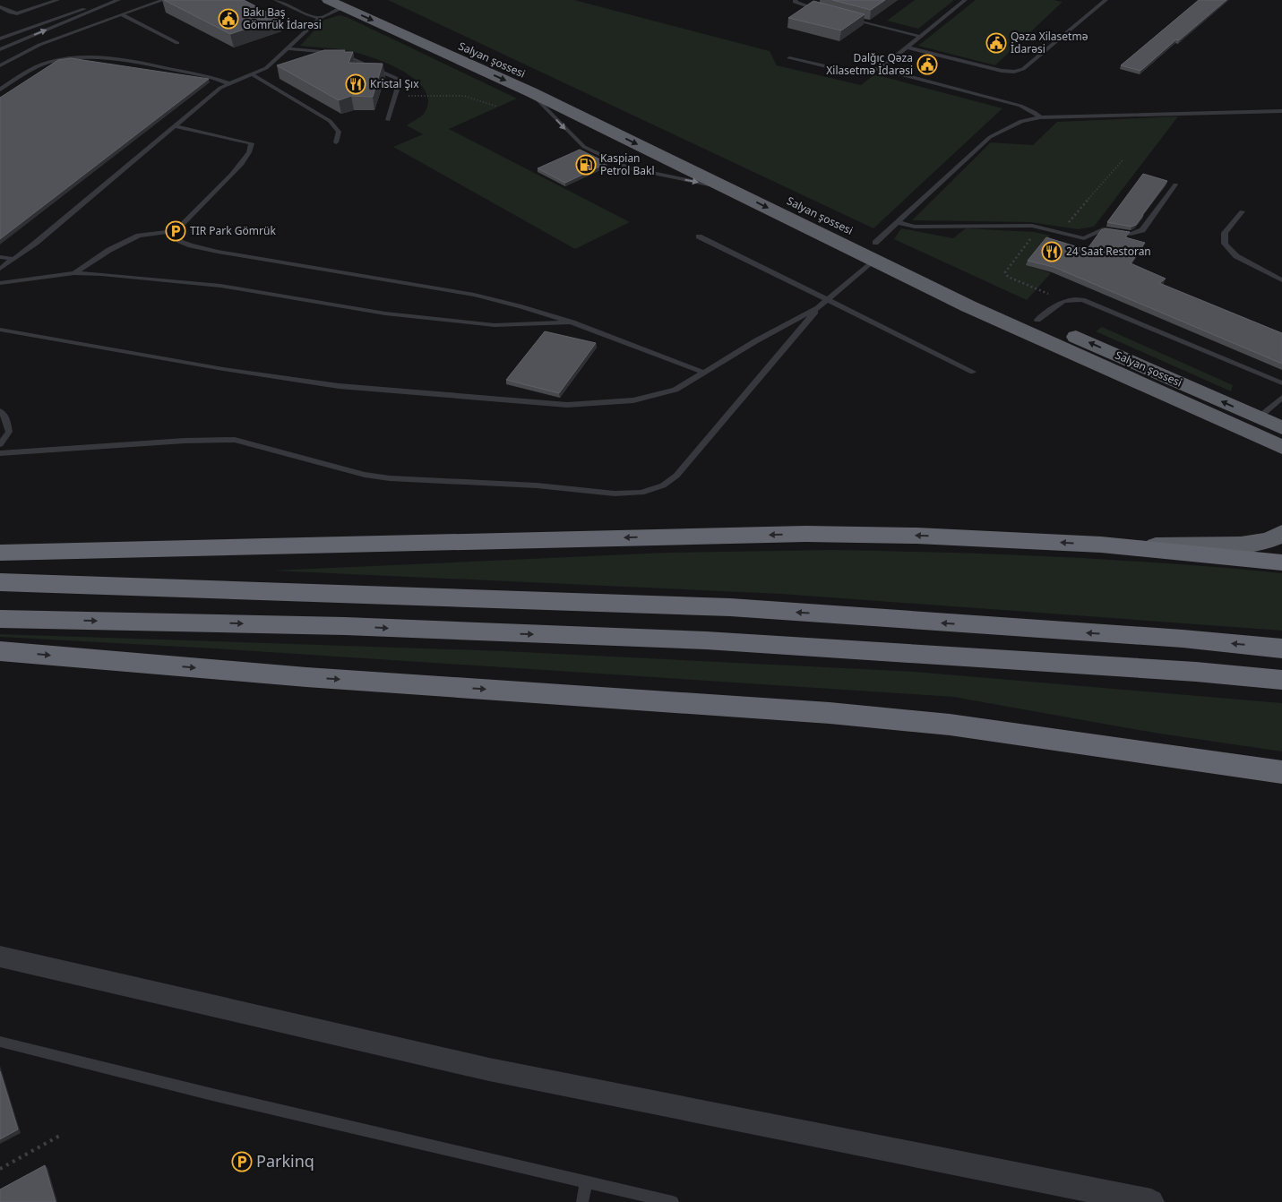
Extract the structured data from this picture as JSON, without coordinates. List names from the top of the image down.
{
  "streets": {
    "highway": ["Salyan şossesi"]
  },
  "places": {
    "public building": ["Bakı Baş Gömrük İdarəsi", "Qəza Xilasetmə İdarəsi", "Dalğıc Qəza Xilasetmə İdarəsi"],
    "restaurant": ["Kristal Şıx", "24 Saat Restoran"],
    "fuel station": ["Kaspian Petrol Bakl"],
    "parking": ["TIR Park Gömrük", "Parkinq"]
  }
}
